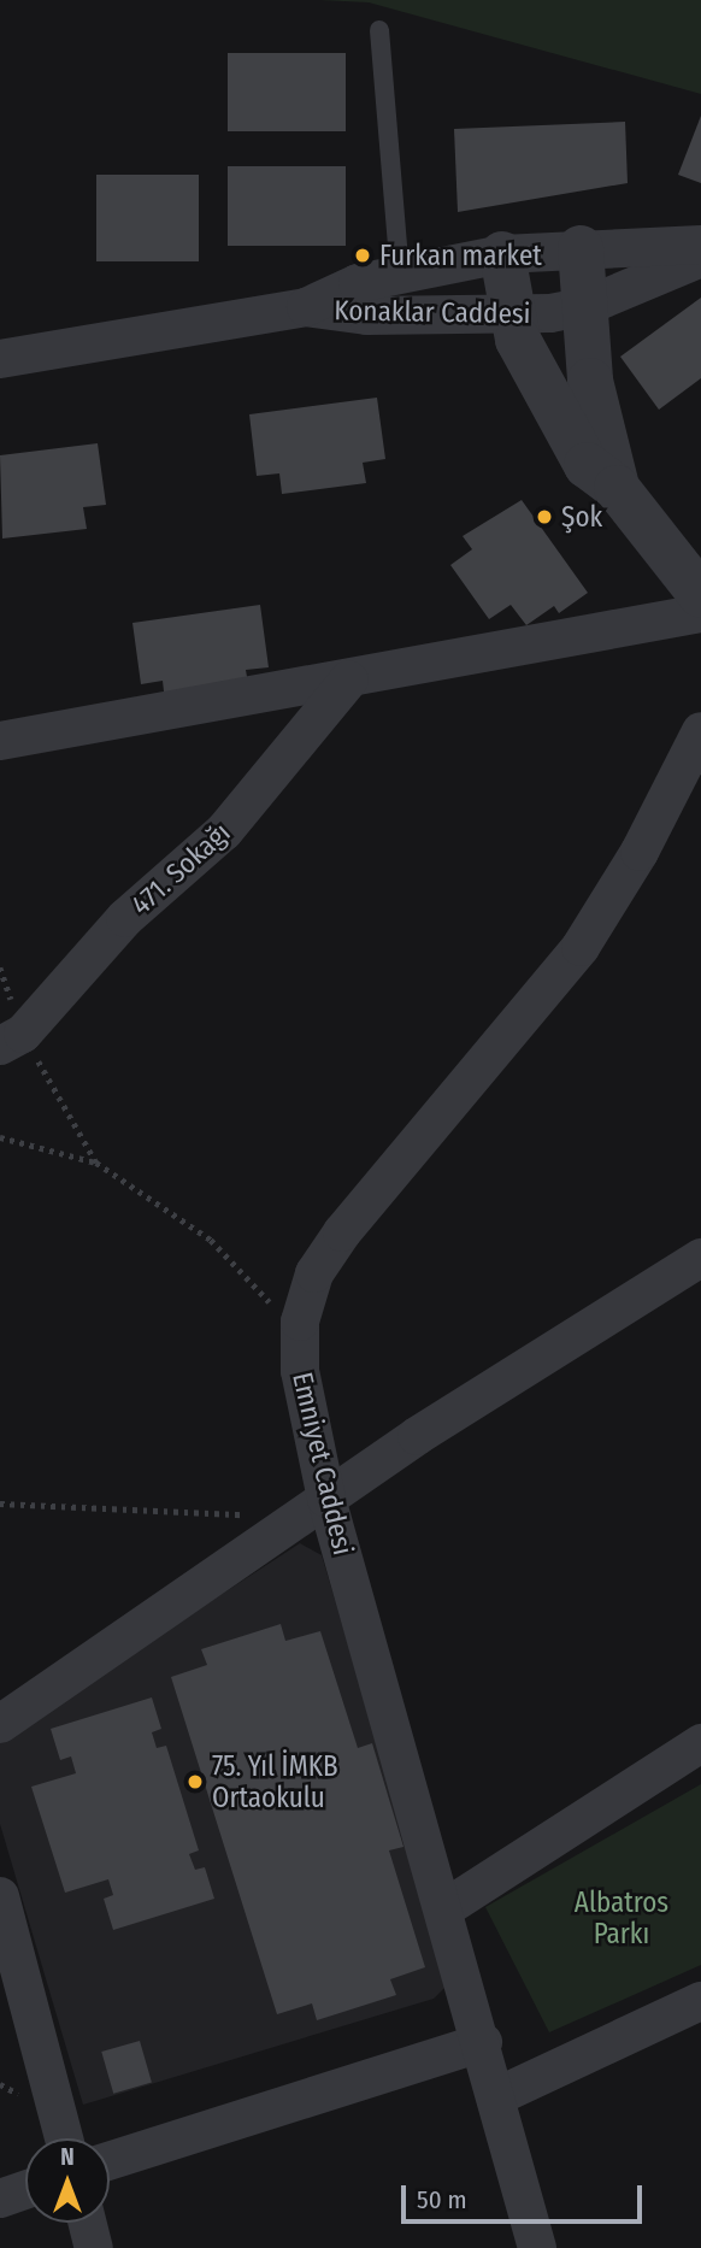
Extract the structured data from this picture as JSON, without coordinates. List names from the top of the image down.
{
  "streets": {
    "street": ["Konaklar Caddesi", "471. Sokağı", "Emniyet Caddesi"]
  },
  "parks": ["Albatros Parkı"],
  "places": ["Furkan market", "Şok", "75. Yıl İMKB Ortaokulu"],
  "scale_bar": "50 m",
  "north": "top"
}
